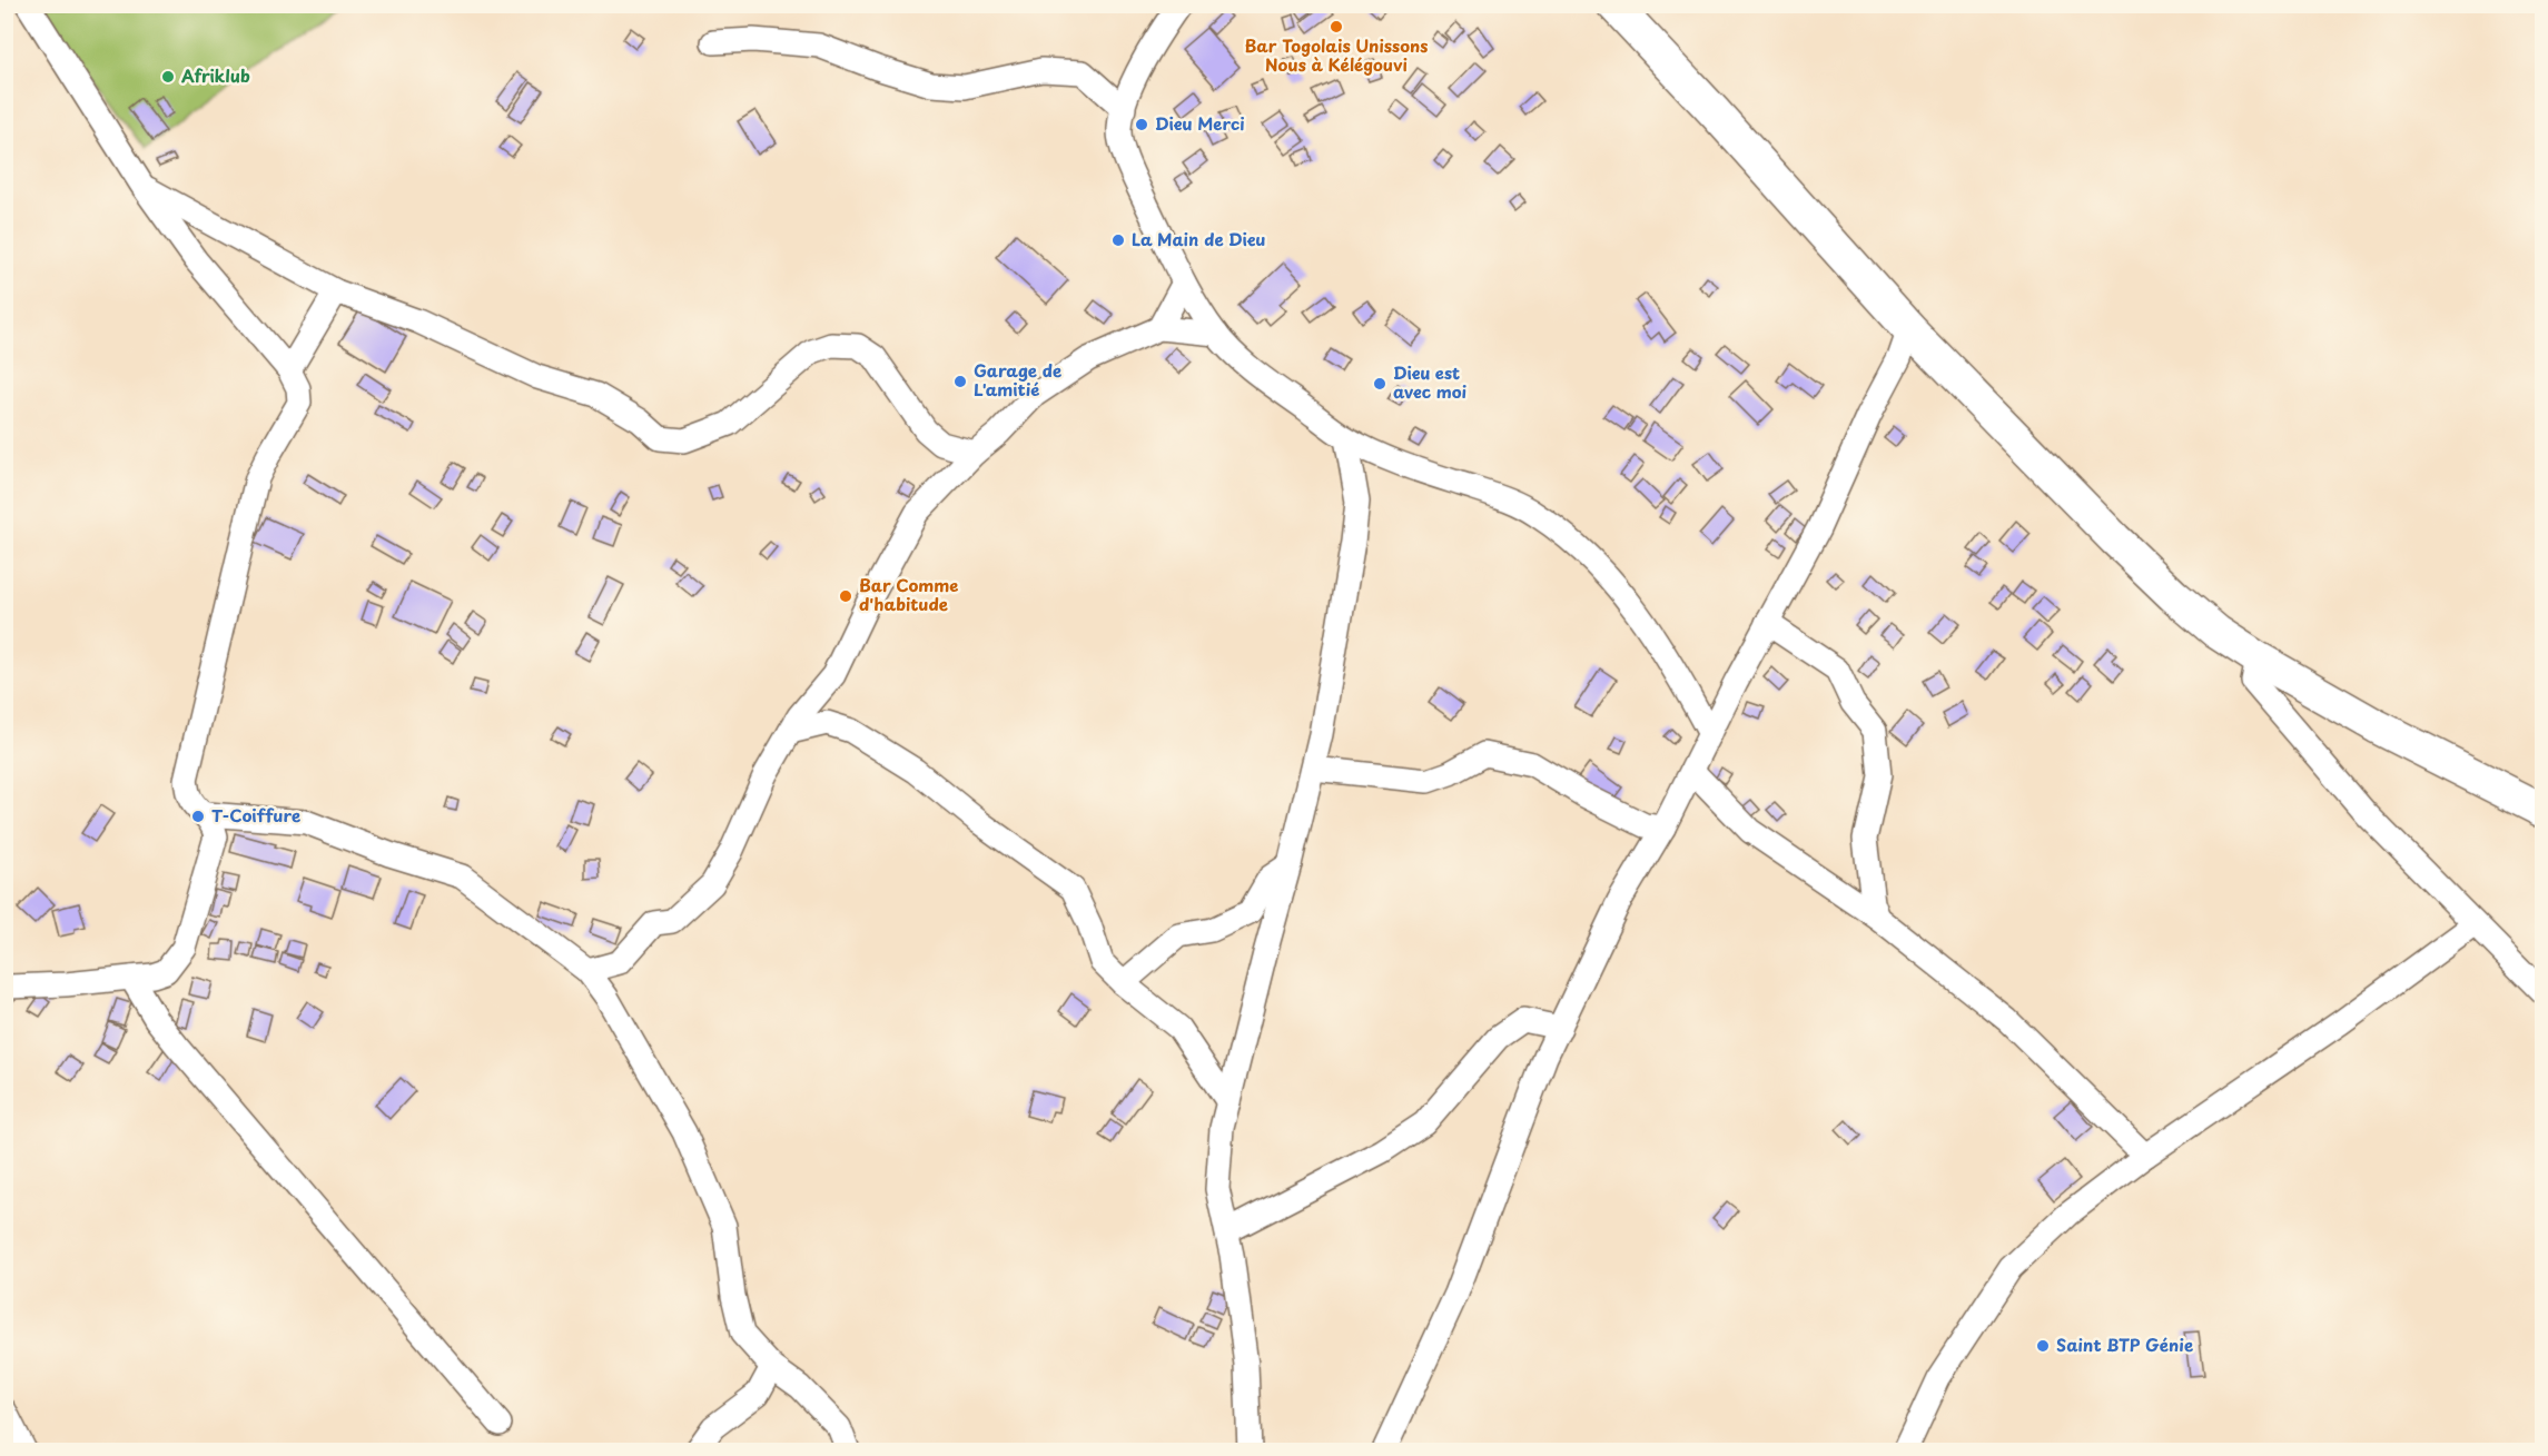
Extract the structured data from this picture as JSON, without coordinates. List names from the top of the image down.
{
  "places": [
    "Bar Togolais Unissons Nous à Kélégouvi",
    "Afriklub",
    "Dieu Merci",
    "La Main de Dieu",
    "Garage de L'amitié",
    "Dieu est avec moi",
    "Bar Comme d'habitude",
    "T-Coiffure",
    "Saint BTP Génie"
  ]
}
